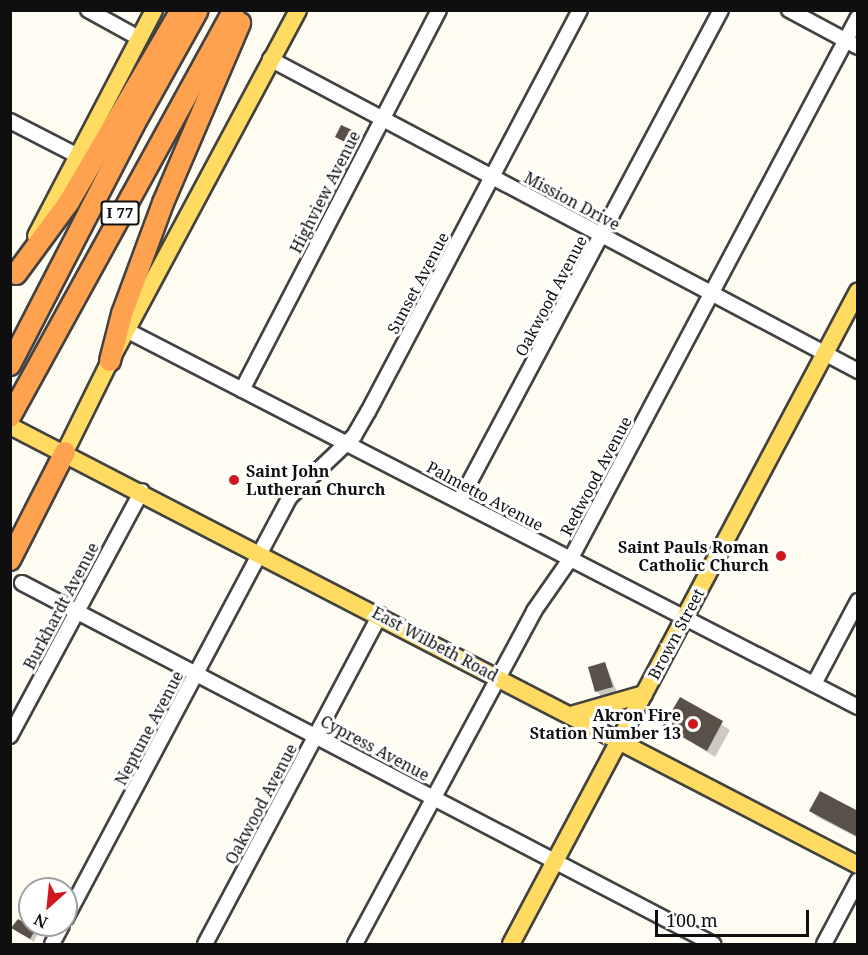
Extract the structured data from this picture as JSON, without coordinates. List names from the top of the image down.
{
  "streets": {
    "highway": ["I 77"],
    "main road": ["Brown Street", "East Wilbeth Road"],
    "street": [
      "Highview Avenue",
      "Mission Drive",
      "Sunset Avenue",
      "Oakwood Avenue",
      "Redwood Avenue",
      "Palmetto Avenue",
      "Burkhardt Avenue",
      "Neptune Avenue",
      "Cypress Avenue"
    ]
  },
  "crossings": [
    ["Highview Avenue", "Mission Drive"],
    ["Highview Avenue", "Palmetto Avenue"],
    ["Mission Drive", "Sunset Avenue"],
    ["Mission Drive", "Oakwood Avenue"],
    ["Mission Drive", "Redwood Avenue"],
    ["Mission Drive", "Brown Street"],
    ["Sunset Avenue", "Palmetto Avenue"],
    ["Sunset Avenue", "East Wilbeth Road"],
    ["Sunset Avenue", "Neptune Avenue"],
    ["Oakwood Avenue", "Palmetto Avenue"],
    ["Oakwood Avenue", "East Wilbeth Road"],
    ["Oakwood Avenue", "Cypress Avenue"],
    ["Redwood Avenue", "Palmetto Avenue"],
    ["Redwood Avenue", "East Wilbeth Road"],
    ["Redwood Avenue", "Cypress Avenue"],
    ["Palmetto Avenue", "Brown Street"],
    ["Burkhardt Avenue", "East Wilbeth Road"],
    ["Burkhardt Avenue", "Cypress Avenue"],
    ["Brown Street", "East Wilbeth Road"],
    ["Brown Street", "Cypress Avenue"],
    ["East Wilbeth Road", "Neptune Avenue"],
    ["Neptune Avenue", "Cypress Avenue"]
  ],
  "places": ["Saint John Lutheran Church", "Saint Pauls Roman Catholic Church", "Akron Fire Station Number 13"],
  "scale_bar": "100 m",
  "north": "bottom left"
}
